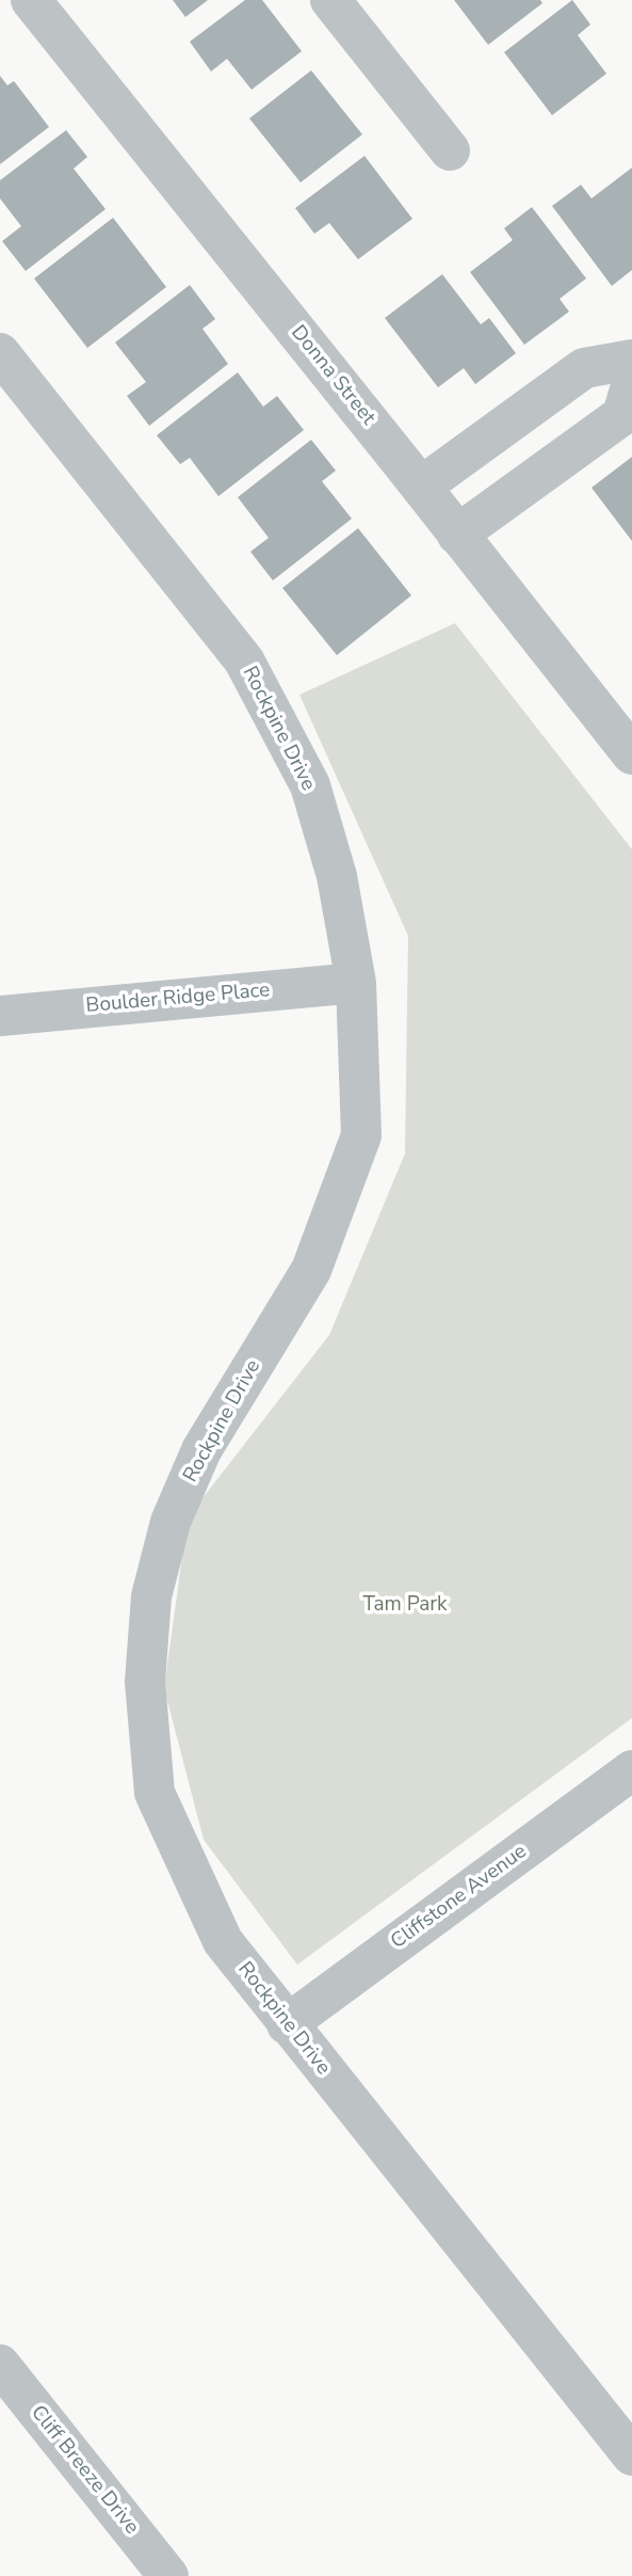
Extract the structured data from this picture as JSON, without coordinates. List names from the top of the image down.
{
  "streets": {
    "street": [
      "Donna Street",
      "Rockpine Drive",
      "Boulder Ridge Place",
      "Cliffstone Avenue",
      "Cliff Breeze Drive"
    ]
  },
  "crossings": [
    ["Rockpine Drive", "Boulder Ridge Place"],
    ["Rockpine Drive", "Cliffstone Avenue"]
  ],
  "parks": ["Tam Park"]
}
